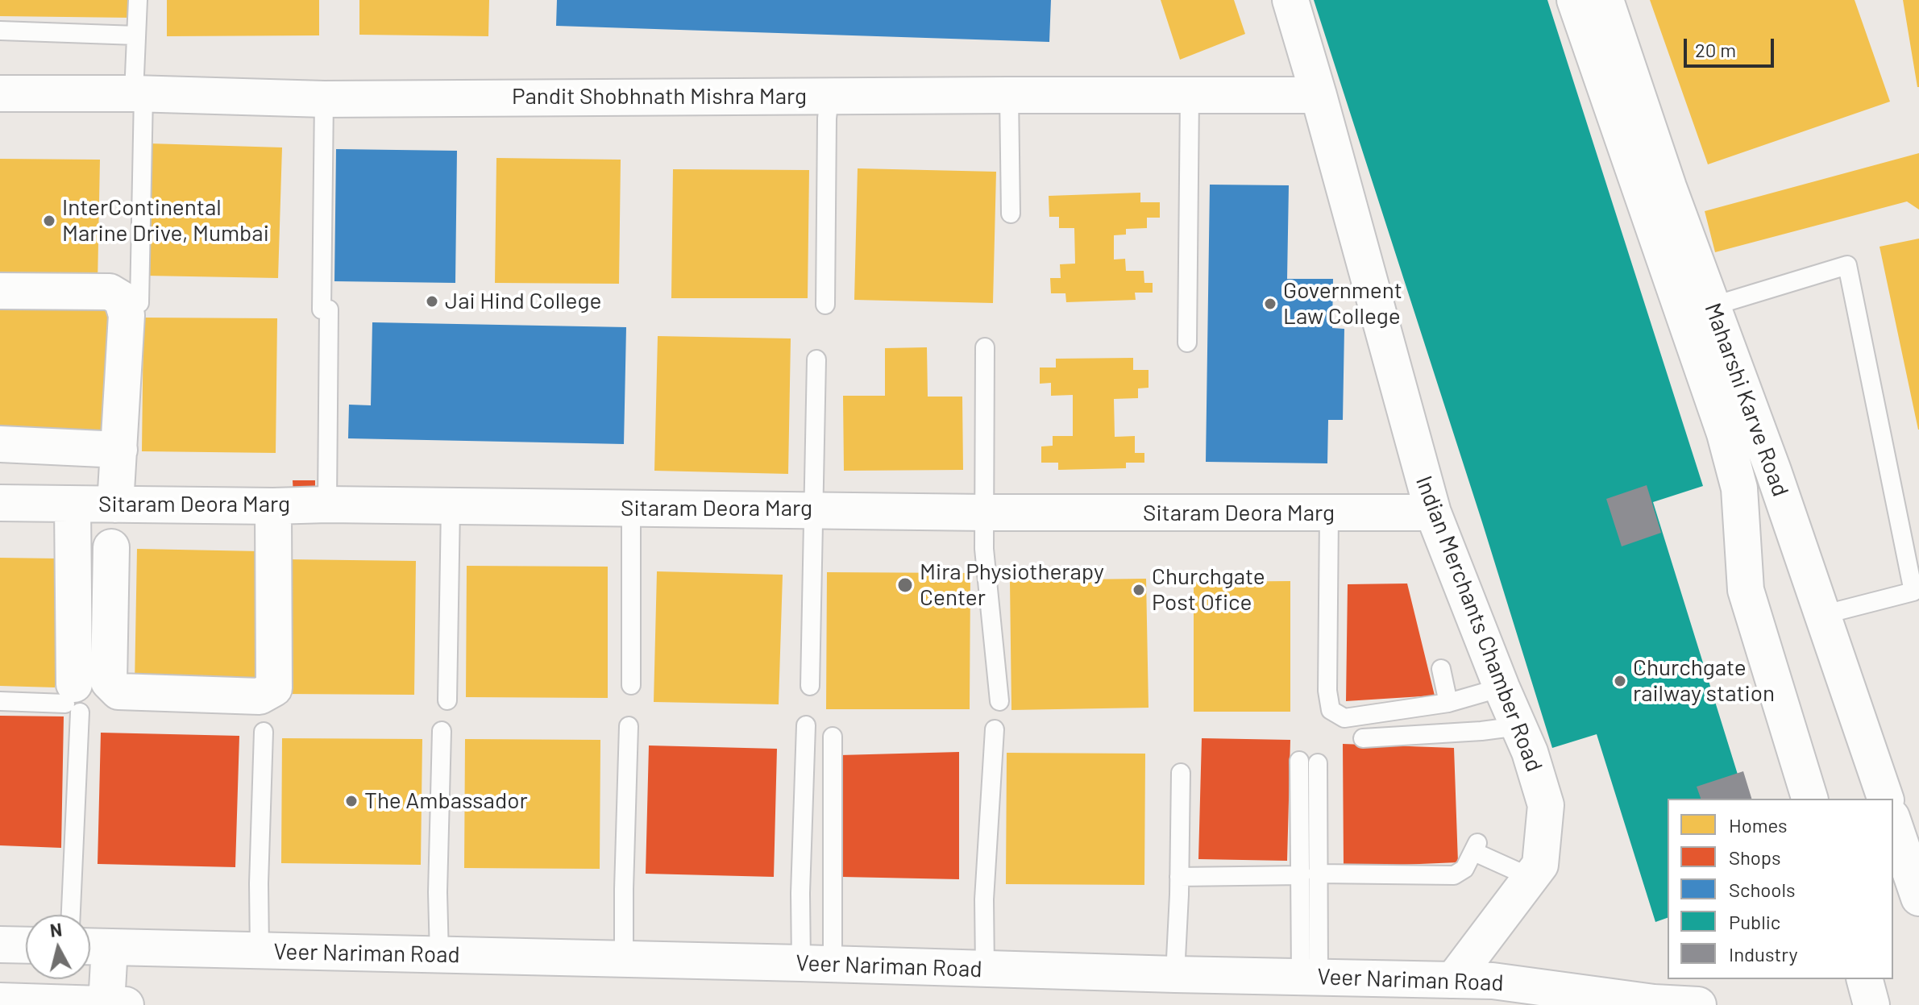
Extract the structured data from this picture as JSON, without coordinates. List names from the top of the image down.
{
  "streets": {
    "street": [
      "Pandit Shobhnath Mishra Marg",
      "Maharshi Karve Road",
      "Sitaram Deora Marg",
      "Indian Merchants Chamber Road",
      "Veer Nariman Road"
    ]
  },
  "crossings": [
    ["Pandit Shobhnath Mishra Marg", "Indian Merchants Chamber Road"],
    ["Sitaram Deora Marg", "Indian Merchants Chamber Road"],
    ["Indian Merchants Chamber Road", "Veer Nariman Road"]
  ],
  "places": [
    "InterContinental Marine Drive, Mumbai",
    "Jai Hind College",
    "Government Law College",
    "Mira Physiotherapy Center",
    "Churchgate Post Ofice",
    "Churchgate railway station",
    "The Ambassador"
  ],
  "legend": [
    "Homes",
    "Shops",
    "Schools",
    "Public",
    "Industry"
  ],
  "scale_bar": "20 m",
  "north": "top"
}
